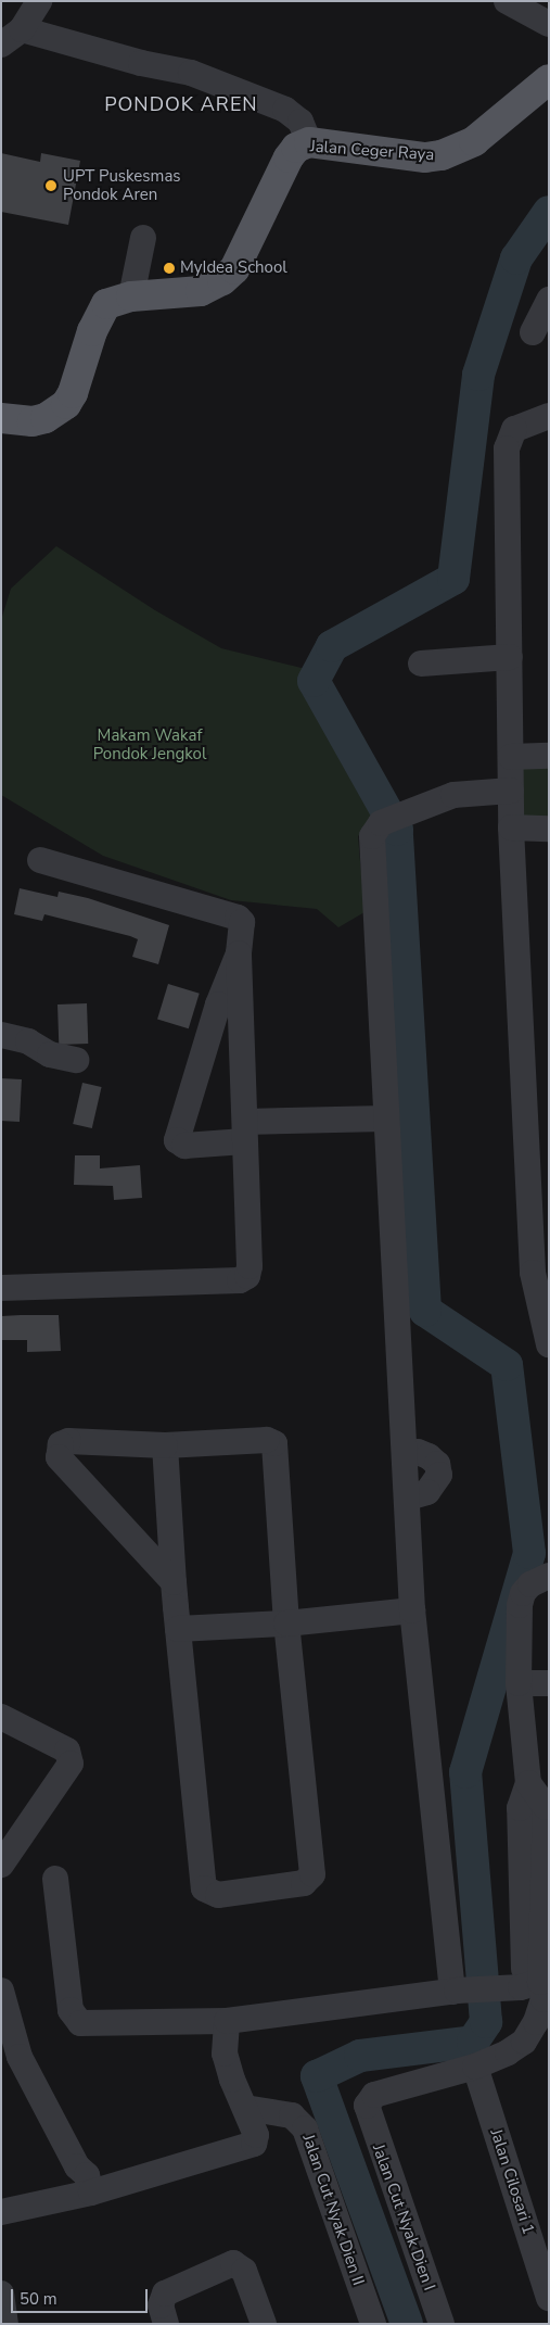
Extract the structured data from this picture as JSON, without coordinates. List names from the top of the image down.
{
  "streets": {
    "main road": ["Jalan Ceger Raya"],
    "street": ["Jalan Cilosari 1", "Jalan Cut Nyak Dien II", "Jalan Cut Nyak Dien I"]
  },
  "crossings": [
    ["Jalan Cilosari 1", "Jalan Cut Nyak Dien I"]
  ],
  "districts": ["PONDOK AREN"],
  "parks": ["Makam Wakaf Pondok Jengkol"],
  "places": ["UPT Puskesmas Pondok Aren", "MyIdea School"],
  "scale_bar": "50 m"
}
